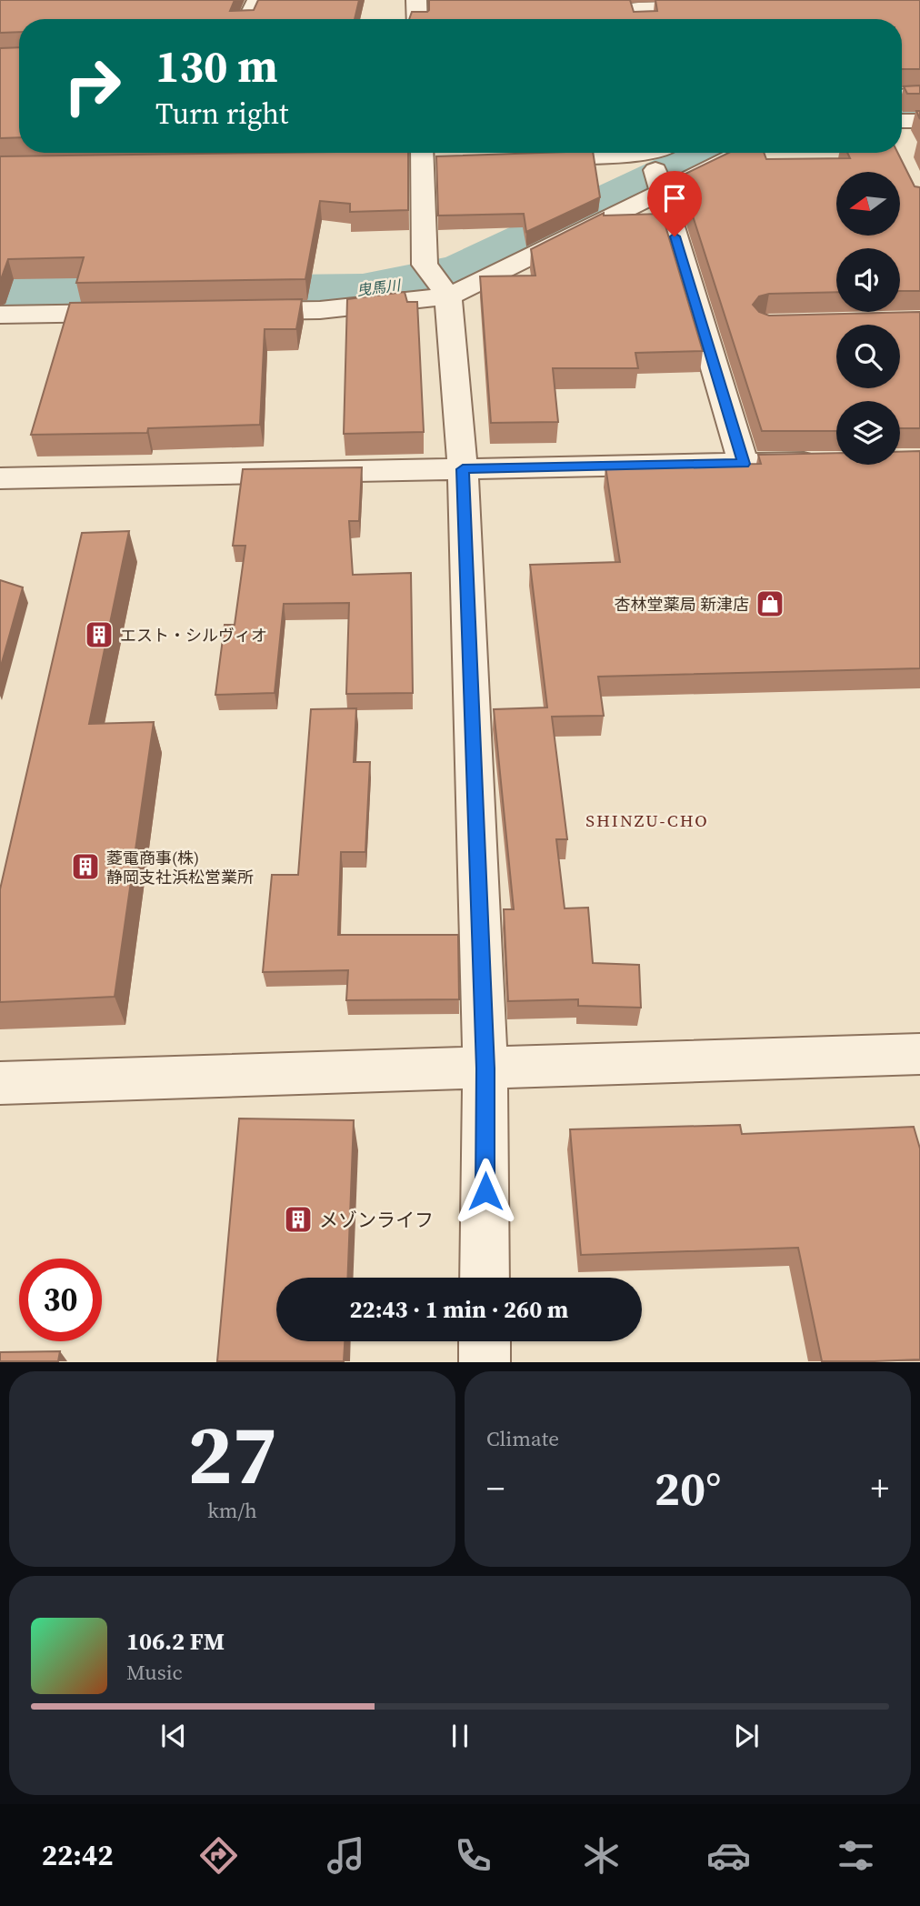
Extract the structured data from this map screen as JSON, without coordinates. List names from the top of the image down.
{
  "districts": ["SHINZU-CHO"],
  "water": ["曳馬川"],
  "places": {
    "shop": ["杏林堂薬局 新津店"],
    "building": ["エスト・シルヴィオ", "菱電商事(株) 静岡支社浜松営業所", "メゾンライフ"]
  },
  "north": "left",
  "page": {
    "turn": ["130 m", "Turn right"],
    "limit": "30",
    "trip": "22:43 · 1 min · 260 m",
    "tile": [
      ["27", "km/h"],
      "Climate"
    ],
    "heat": ["−", "20°", "+"],
    "song": ["106.2 FM", "Music"],
    "tabs": "22:42"
  }
}
